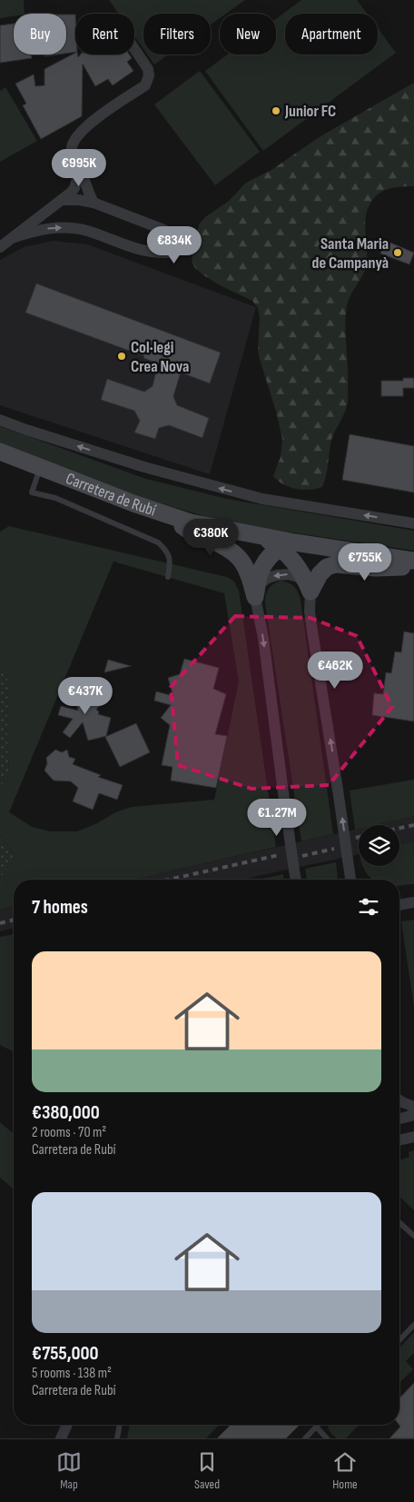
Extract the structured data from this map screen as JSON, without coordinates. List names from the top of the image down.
{
  "streets": {
    "main road": ["Carretera de Rubí"]
  },
  "one_way": ["Carretera de Rubí"],
  "places": ["Junior FC", "Santa Maria de Campanyà", "Col·legi Crea Nova"],
  "page": {
    "chip": [
      "Buy",
      "Rent",
      "Filters",
      "New",
      "Apartment"
    ],
    "price": [
      "€995K",
      "€834K",
      "€380K",
      "€755K",
      "€462K",
      "€437K",
      "€1.27M"
    ],
    "heading": "7 homes",
    "list": [
      {
        "name": "€380,000",
        "note": "2 rooms · 70 m² · Carretera de Rubí"
      },
      {
        "name": "€755,000",
        "note": "5 rooms · 138 m² · Carretera de Rubí"
      }
    ],
    "tabs": ["Map", "Saved", "Home"]
  }
}
